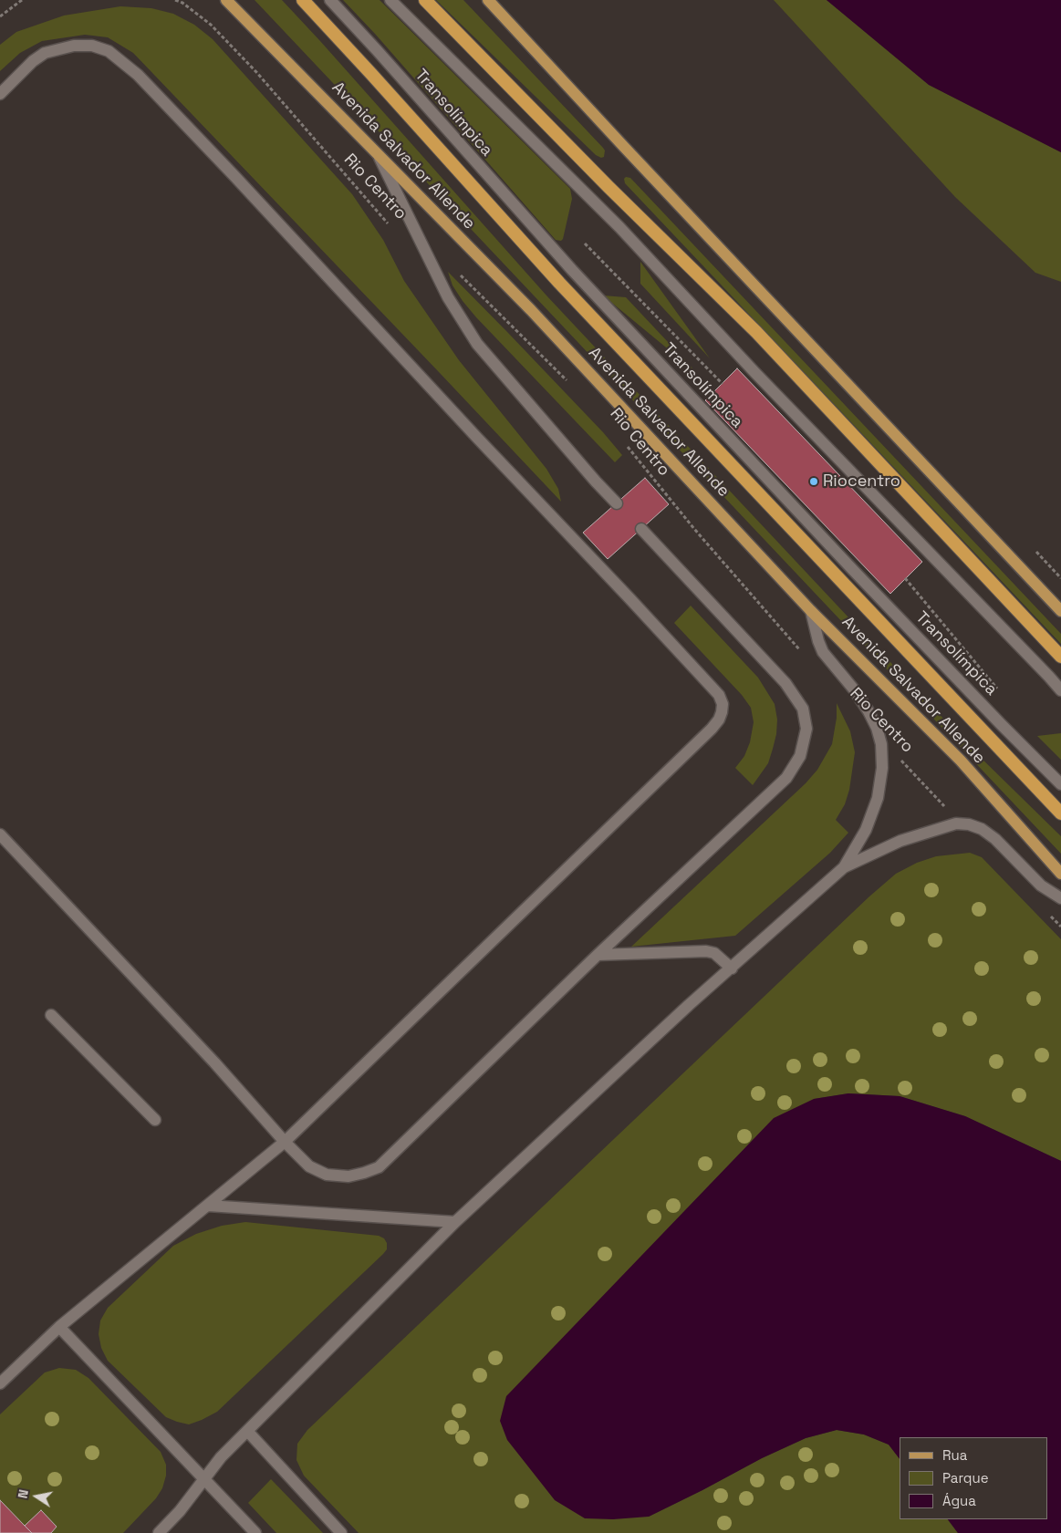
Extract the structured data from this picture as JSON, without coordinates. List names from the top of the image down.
{
  "streets": {
    "highway": ["Avenida Salvador Allende"],
    "lane": ["Transolímpica"],
    "path": ["Rio Centro"]
  },
  "places": ["Riocentro"],
  "legend": ["Rua", "Parque", "Água"],
  "north": "left"
}
